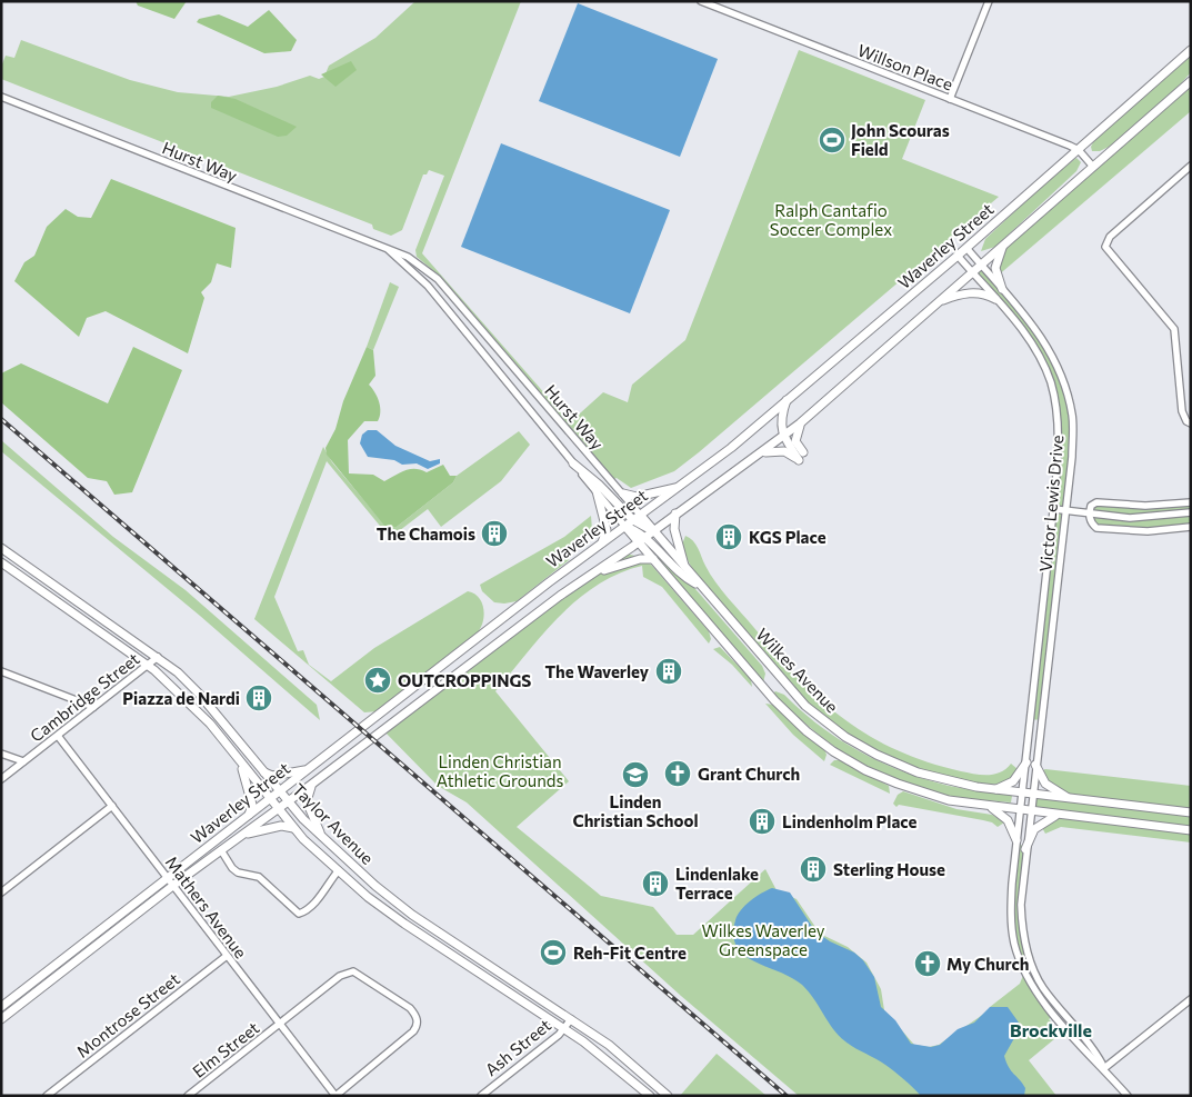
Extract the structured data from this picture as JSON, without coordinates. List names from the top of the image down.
{
  "streets": {
    "main road": ["Waverley Street", "Wilkes Avenue", "Taylor Avenue"],
    "street": [
      "Willson Place",
      "Hurst Way",
      "Victor Lewis Drive",
      "Cambridge Street",
      "Mathers Avenue",
      "Montrose Street",
      "Ash Street",
      "Elm Street"
    ]
  },
  "crossings": [
    ["Willson Place", "Waverley Street"],
    ["Hurst Way", "Waverley Street"],
    ["Hurst Way", "Wilkes Avenue"],
    ["Waverley Street", "Victor Lewis Drive"],
    ["Waverley Street", "Wilkes Avenue"],
    ["Waverley Street", "Taylor Avenue"],
    ["Waverley Street", "Mathers Avenue"],
    ["Victor Lewis Drive", "Wilkes Avenue"],
    ["Cambridge Street", "Taylor Avenue"],
    ["Cambridge Street", "Mathers Avenue"],
    ["Taylor Avenue", "Ash Street"],
    ["Mathers Avenue", "Montrose Street"],
    ["Mathers Avenue", "Elm Street"]
  ],
  "districts": ["Brockville"],
  "parks": ["Ralph Cantafio Soccer Complex", "Linden Christian Athletic Grounds", "Wilkes Waverley Greenspace"],
  "places": {
    "sports": ["John Scouras Field", "Reh-Fit Centre"],
    "building": [
      "The Chamois",
      "KGS Place",
      "The Waverley",
      "Piazza de Nardi",
      "Lindenholm Place",
      "Sterling House",
      "Lindenlake Terrace"
    ],
    "place": ["OUTCROPPINGS"],
    "church": ["Grant Church", "My Church"],
    "school or university": ["Linden Christian School"]
  }
}
